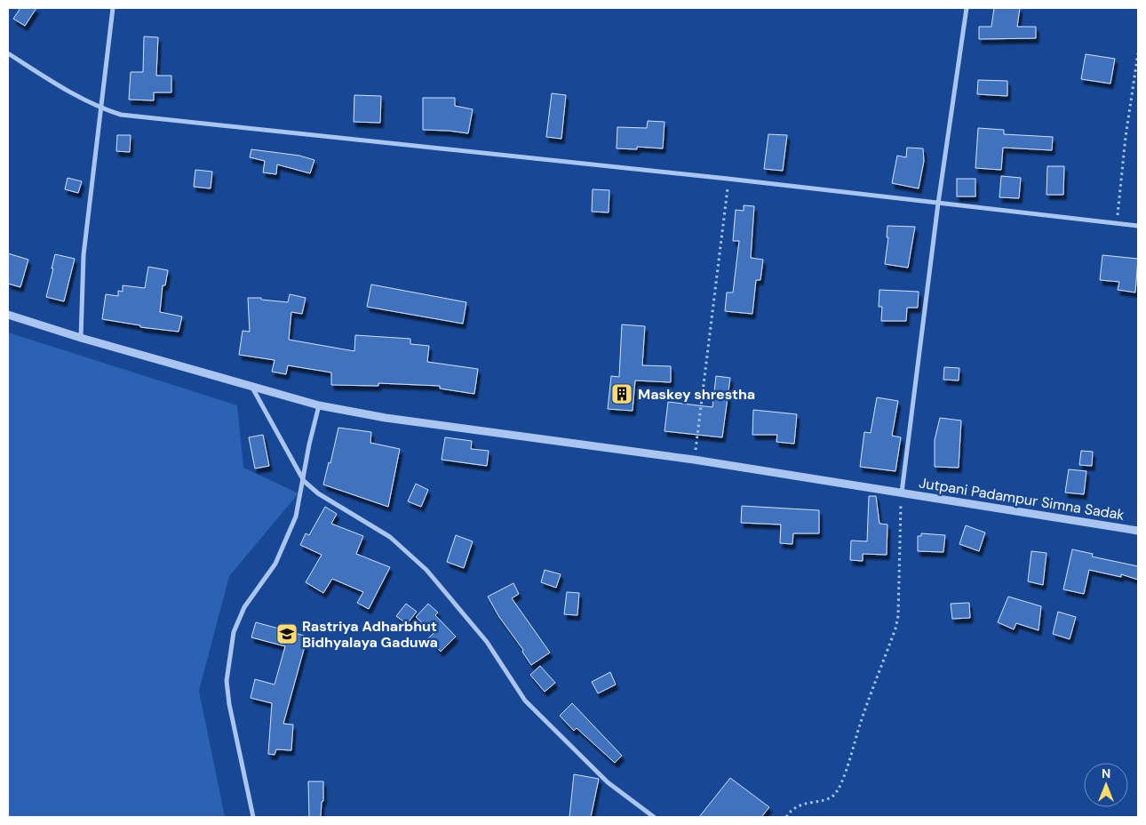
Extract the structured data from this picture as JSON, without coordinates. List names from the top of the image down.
{
  "streets": {
    "street": ["Jutpani Padampur Simna Sadak"]
  },
  "places": {
    "building": ["Maskey shrestha"],
    "school or university": ["Rastriya Adharbhut Bidhyalaya Gaduwa"]
  },
  "north": "top"
}
